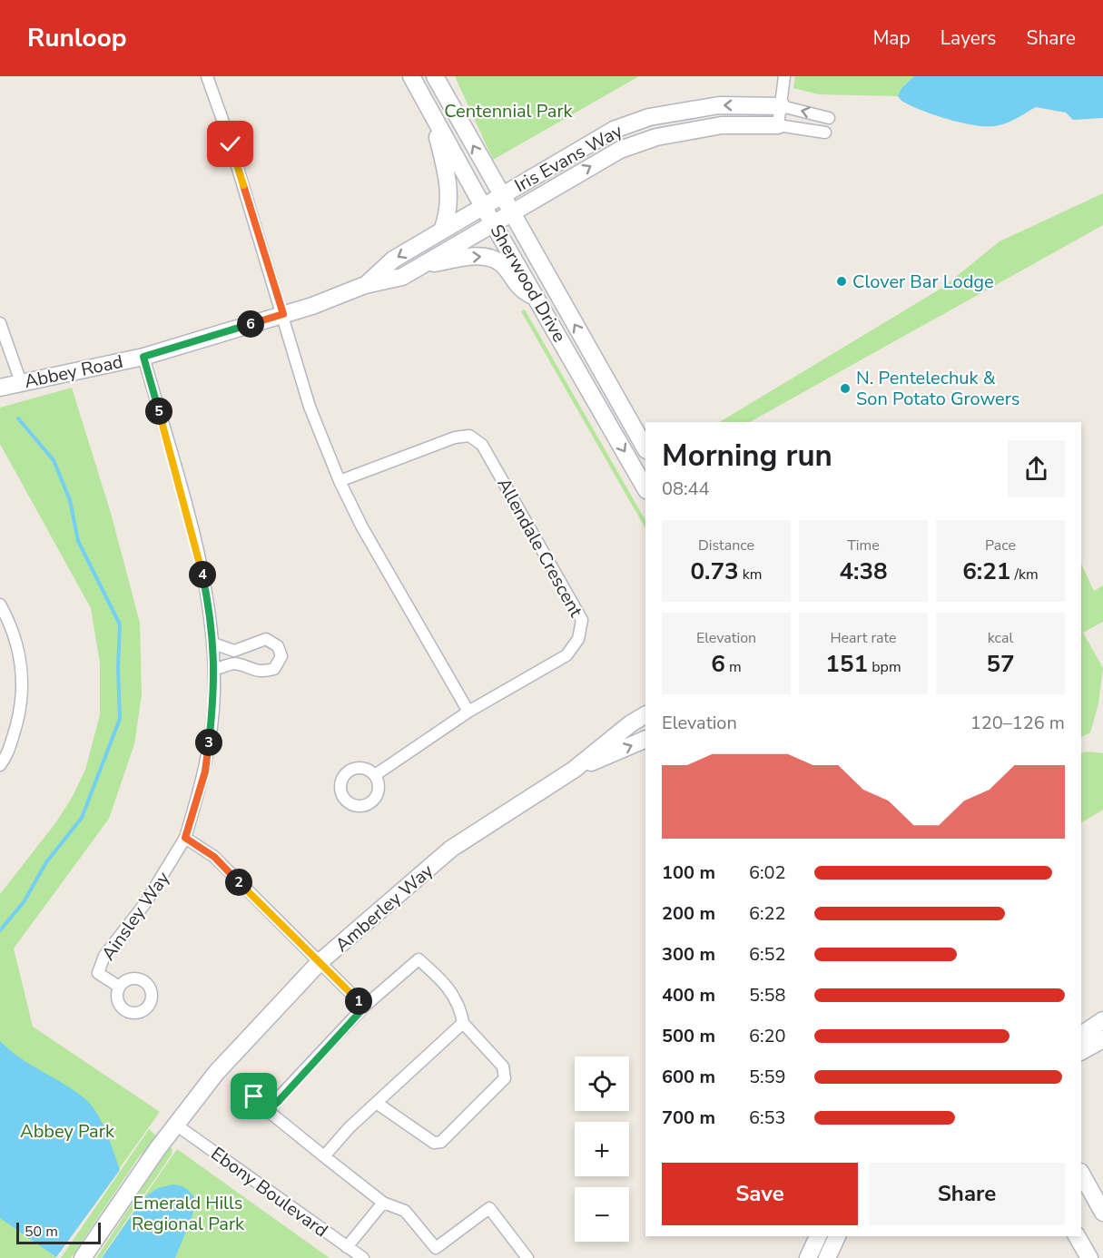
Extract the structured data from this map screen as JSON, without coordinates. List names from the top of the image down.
{
  "streets": {
    "street": [
      "Iris Evans Way",
      "Sherwood Drive",
      "Abbey Road",
      "Allendale Crescent",
      "Amberley Way",
      "Ainsley Way",
      "Ebony Boulevard"
    ]
  },
  "crossings": [
    ["Iris Evans Way", "Sherwood Drive"],
    ["Iris Evans Way", "Abbey Road"],
    ["Sherwood Drive", "Abbey Road"],
    ["Abbey Road", "Ainsley Way"],
    ["Amberley Way", "Ebony Boulevard"]
  ],
  "parks": ["Centennial Park", "Abbey Park", "Emerald Hills Regional Park"],
  "places": ["Clover Bar Lodge", "N. Pentelechuk & Son Potato Growers"],
  "scale_bar": "50 m",
  "page": {
    "header": "Runloop",
    "nav": ["Map", "Layers", "Share"],
    "pins": [
      "6",
      "5",
      "4",
      "3",
      "2",
      "1"
    ],
    "heading": ["Morning run", "08:44"],
    "stats": [
      ["Distance", "0.73 km"],
      ["Time", "4:38"],
      ["Pace", "6:21 /km"],
      ["Elevation", "6 m"],
      ["Heart rate", "151 bpm"],
      ["kcal", "57"]
    ],
    "chart": ["Elevation", "120–126 m"],
    "list": [
      {
        "name": "100 m",
        "note": "6:02"
      },
      {
        "name": "200 m",
        "note": "6:22"
      },
      {
        "name": "300 m",
        "note": "6:52"
      },
      {
        "name": "400 m",
        "note": "5:58"
      },
      {
        "name": "500 m",
        "note": "6:20"
      },
      {
        "name": "600 m",
        "note": "5:59"
      },
      {
        "name": "700 m",
        "note": "6:53"
      }
    ],
    "map_buttons": ["+", "−"],
    "buttons": ["Save", "Share"],
    "scale": "50 m"
  }
}
